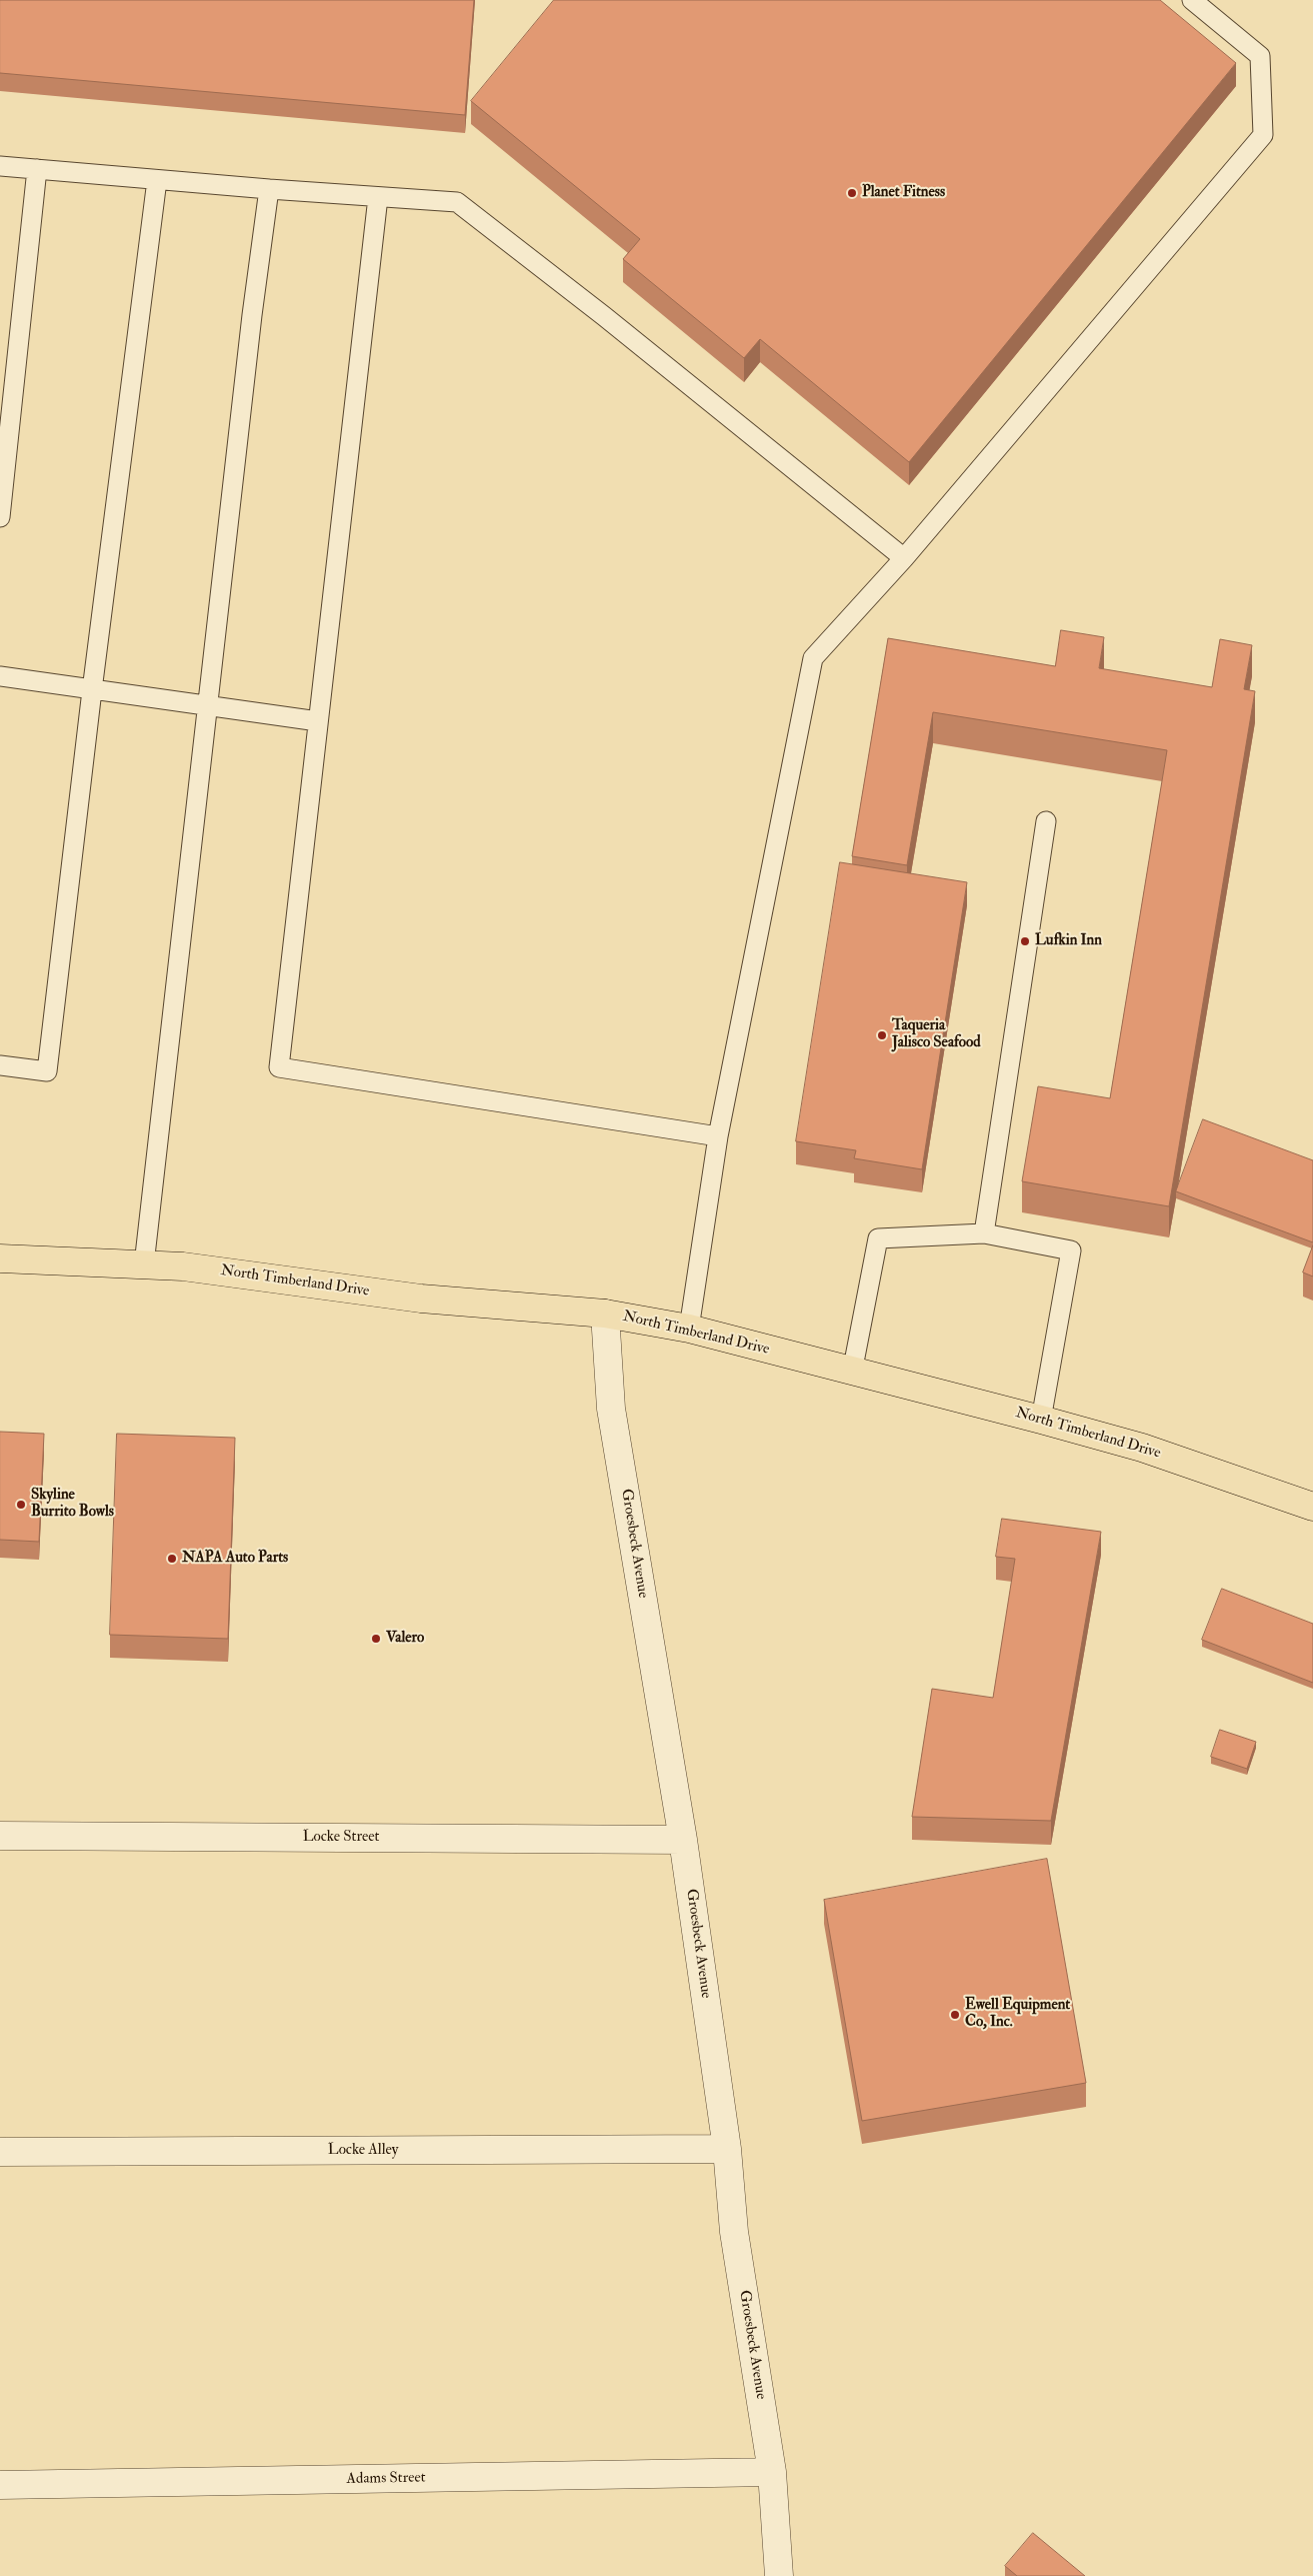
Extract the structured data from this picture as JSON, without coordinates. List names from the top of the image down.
{
  "streets": {
    "main road": ["North Timberland Drive"],
    "street": [
      "Groesbeck Avenue",
      "Locke Street",
      "Locke Alley",
      "Adams Street"
    ]
  },
  "crossings": [
    ["North Timberland Drive", "Groesbeck Avenue"],
    ["Groesbeck Avenue", "Locke Street"],
    ["Groesbeck Avenue", "Locke Alley"],
    ["Groesbeck Avenue", "Adams Street"]
  ],
  "places": [
    "Planet Fitness",
    "Lufkin Inn",
    "Taqueria Jalisco Seafood",
    "Skyline Burrito Bowls",
    "NAPA Auto Parts",
    "Valero",
    "Ewell Equipment Co, Inc."
  ]
}
